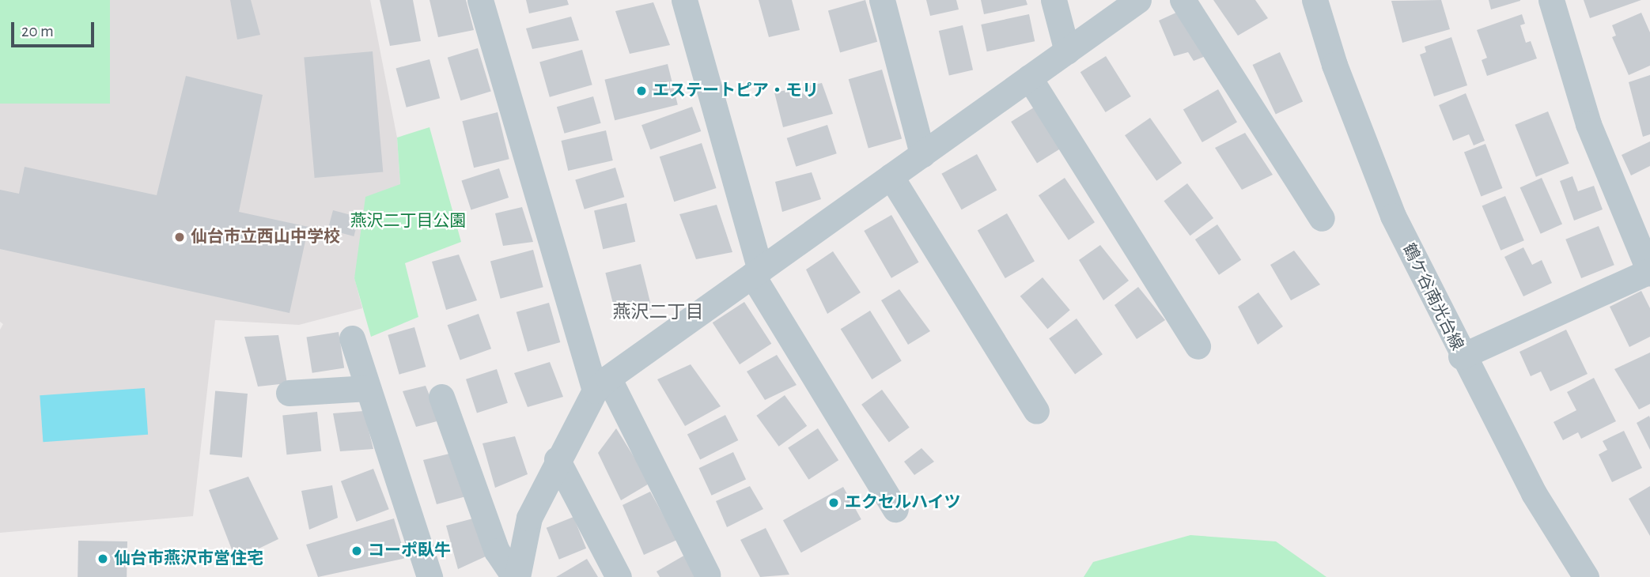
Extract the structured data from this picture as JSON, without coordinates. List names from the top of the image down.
{
  "streets": {
    "street": ["鶴ケ谷南光台線"]
  },
  "districts": ["燕沢二丁目"],
  "parks": ["燕沢二丁目公園"],
  "places": [
    "エステートピア・モリ",
    "仙台市立西山中学校",
    "エクセルハイツ",
    "コーポ臥牛",
    "仙台市燕沢市営住宅"
  ],
  "scale_bar": "20 m"
}
